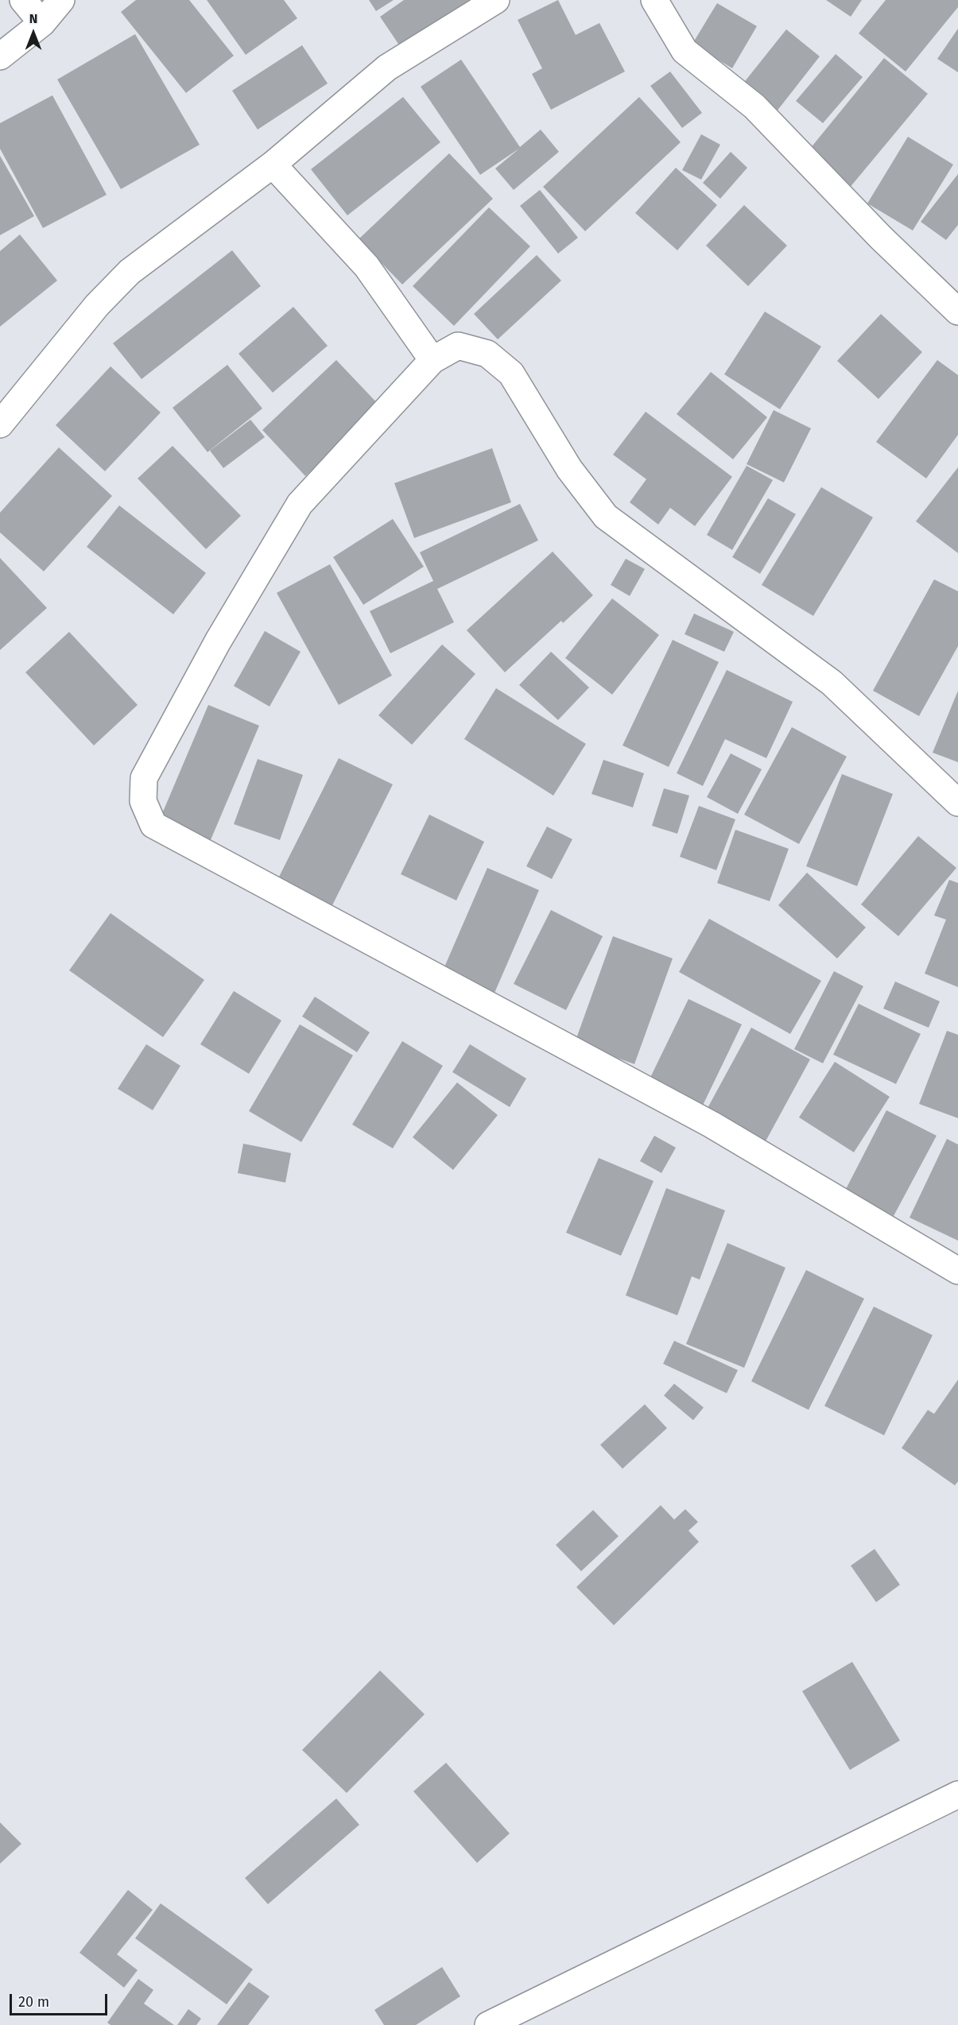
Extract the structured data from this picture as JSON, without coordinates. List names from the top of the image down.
{
  "scale_bar": "20 m",
  "north": "top"
}
